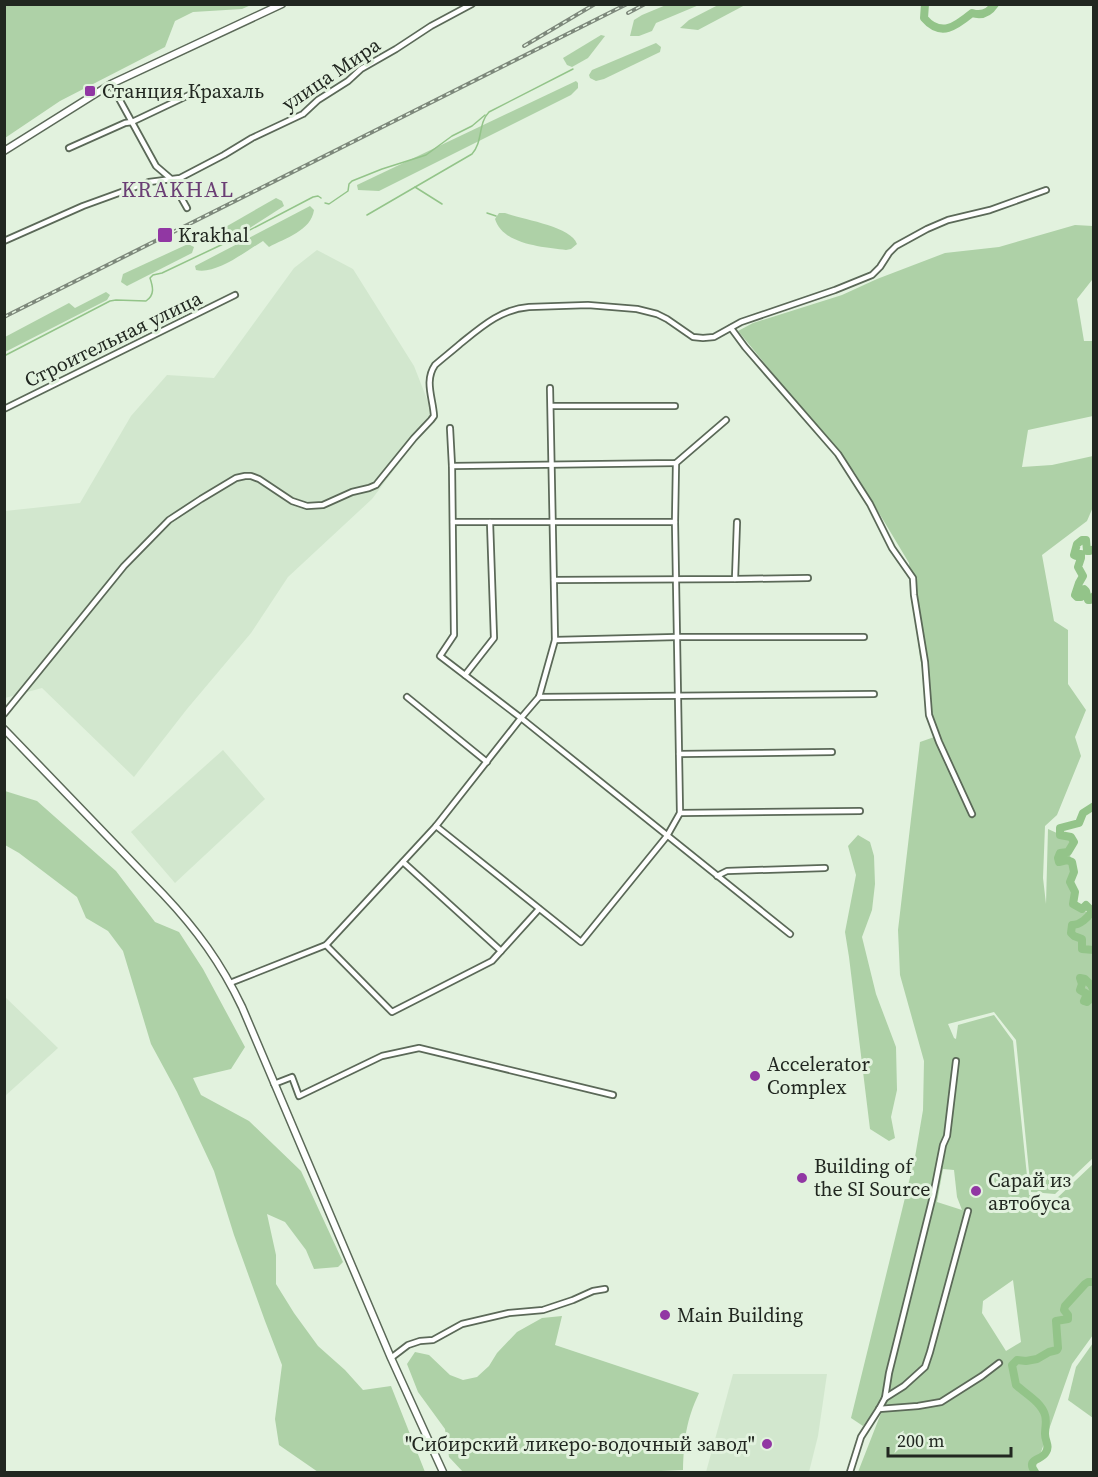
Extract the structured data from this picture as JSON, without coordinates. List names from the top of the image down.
{
  "streets": {
    "street": ["улица Мира", "Строительная улица"]
  },
  "districts": ["KRAKHAL"],
  "places": {
    "transit": ["Станция Крахаль", "Krakhal"],
    "other": [
      "Accelerator Complex",
      "Building of the SI Source",
      "Сарай из автобуса",
      "Main Building",
      "\"Сибирский ликеро-водочный завод\""
    ]
  },
  "scale_bar": "200 m"
}
